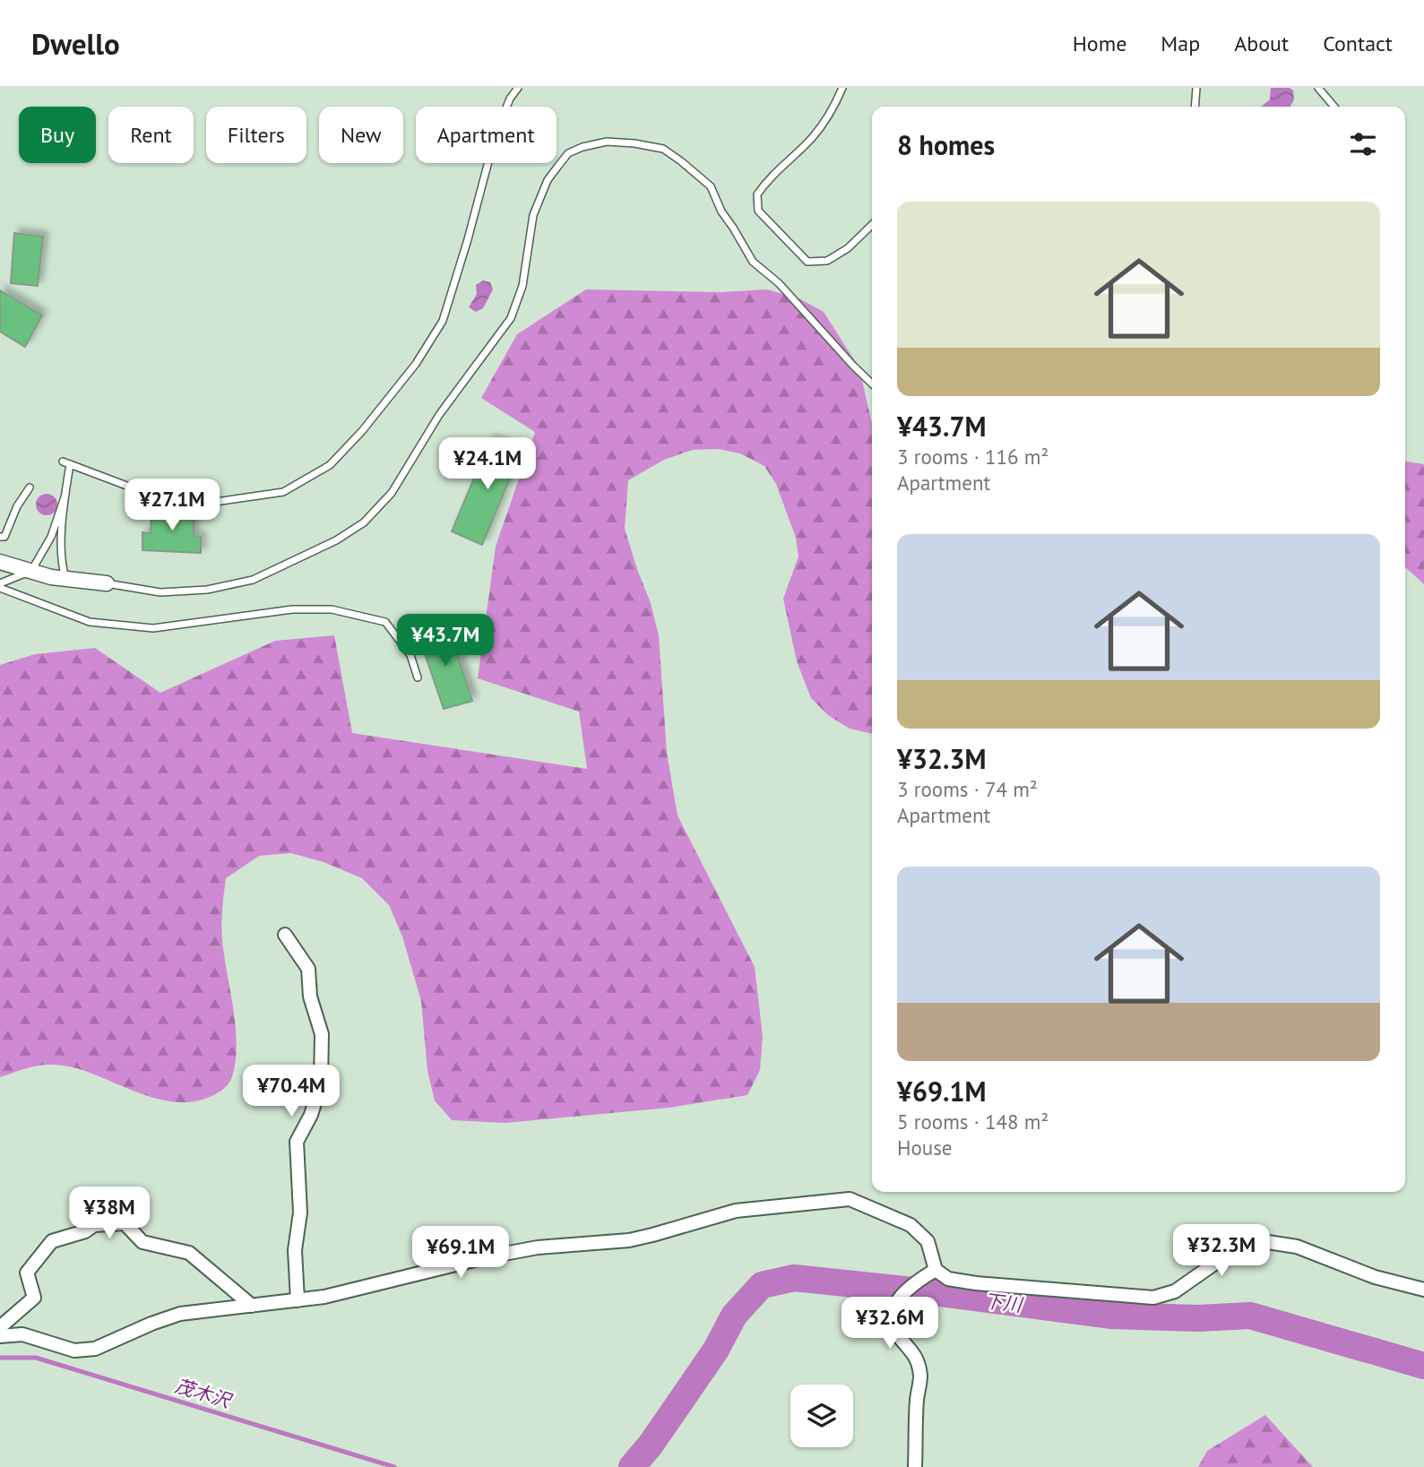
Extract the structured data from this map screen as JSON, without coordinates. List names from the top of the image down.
{
  "water": ["下川", "茂木沢"],
  "page": {
    "header": "Dwello",
    "nav": [
      "Home",
      "Map",
      "About",
      "Contact"
    ],
    "chip": [
      "Buy",
      "Rent",
      "Filters",
      "New",
      "Apartment"
    ],
    "heading": "8 homes",
    "list": [
      {
        "name": "¥43.7M",
        "note": "3 rooms · 116 m² · Apartment"
      },
      {
        "name": "¥32.3M",
        "note": "3 rooms · 74 m² · Apartment"
      },
      {
        "name": "¥69.1M",
        "note": "5 rooms · 148 m² · House"
      }
    ],
    "price": [
      "¥24.1M",
      "¥27.1M",
      "¥43.7M",
      "¥70.4M",
      "¥38M",
      "¥32.3M",
      "¥69.1M",
      "¥32.6M"
    ]
  }
}
